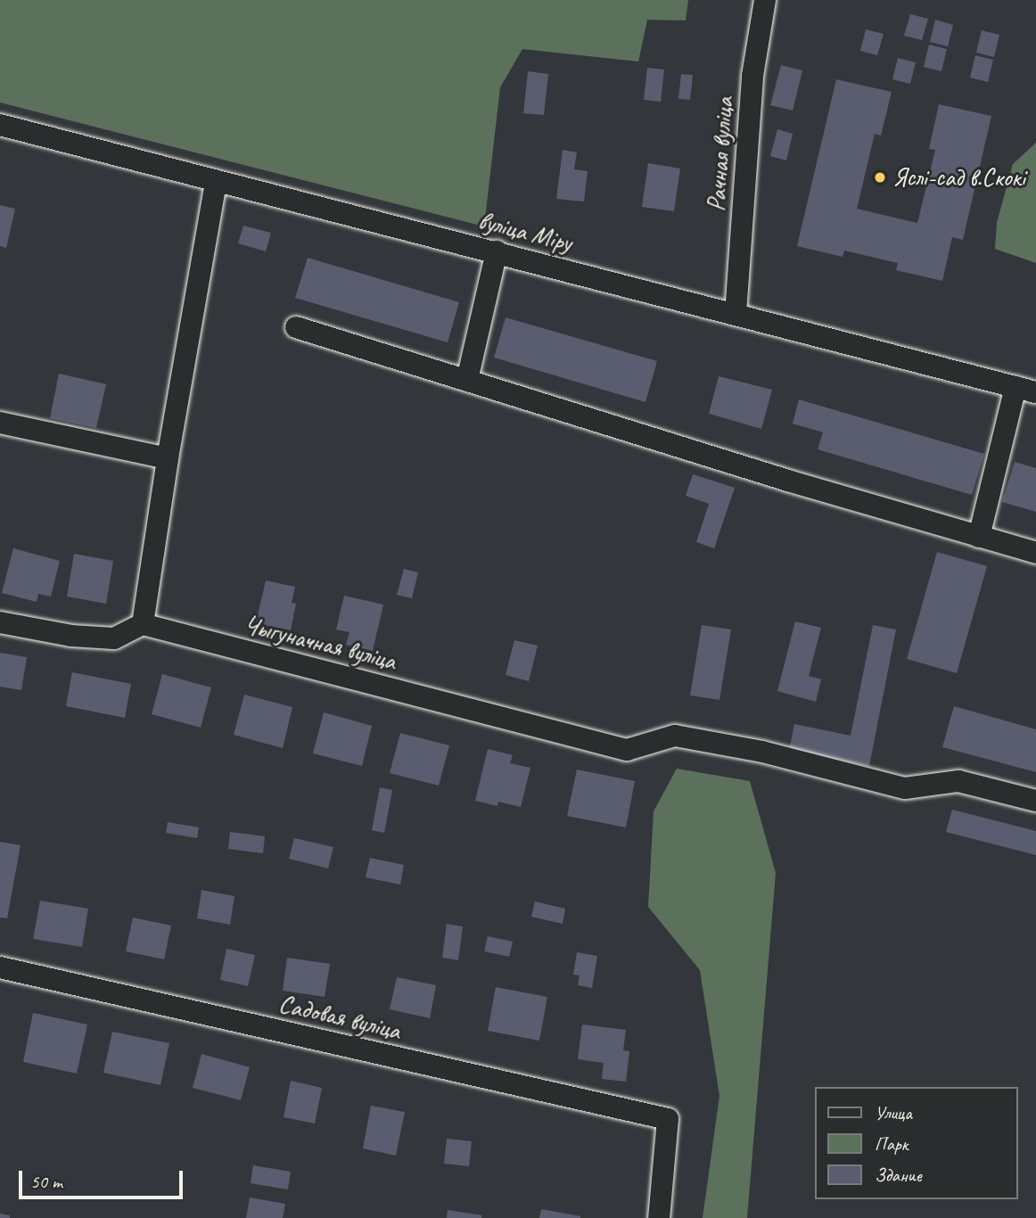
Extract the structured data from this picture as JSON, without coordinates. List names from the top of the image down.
{
  "streets": {
    "street": [
      "Рачная вуліца",
      "вуліца Міру",
      "Чыгуначная вуліца",
      "Садовая вуліца"
    ]
  },
  "crossings": [
    ["Рачная вуліца", "вуліца Міру"]
  ],
  "places": ["Яслі-сад в.Скокі"],
  "legend": ["Улица", "Парк", "Здание"],
  "scale_bar": "50 m"
}
